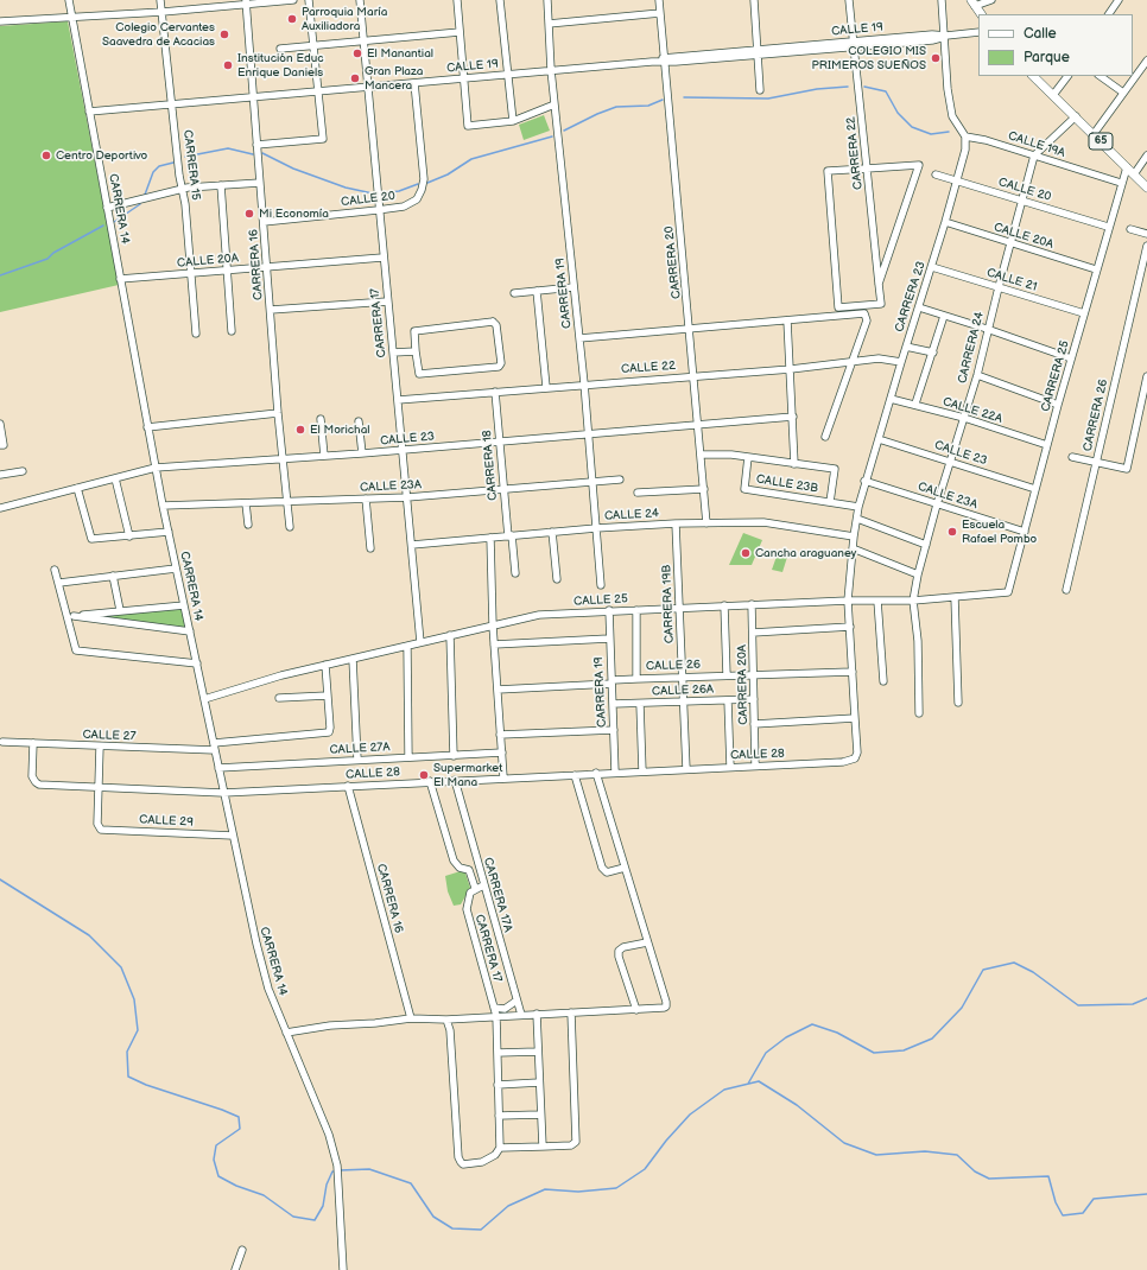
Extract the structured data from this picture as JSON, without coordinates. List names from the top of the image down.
{
  "streets": {
    "main road": ["65"],
    "street": [
      "CALLE 19",
      "CALLE 19A",
      "CARRERA 22",
      "CARRERA 15",
      "CALLE 20",
      "CARRERA 14",
      "CALLE 20A",
      "CARRERA 20",
      "CARRERA 16",
      "CALLE 21",
      "CARRERA 19",
      "CARRERA 23",
      "CARRERA 17",
      "CARRERA 24",
      "CALLE 22",
      "CARRERA 25",
      "CALLE 22A",
      "CARRERA 26",
      "CALLE 23",
      "CARRERA 18",
      "CALLE 23B",
      "CALLE 23A",
      "CALLE 24",
      "CALLE 25",
      "CARRERA 19B",
      "CALLE 26",
      "CARRERA 20A",
      "CALLE 26A",
      "CALLE 27",
      "CALLE 27A",
      "CALLE 28",
      "CALLE 29",
      "CARRERA 17A"
    ]
  },
  "crossings": [
    ["CALLE 19", "CARRERA 22"],
    ["CALLE 19", "CARRERA 15"],
    ["CALLE 19", "CALLE 20"],
    ["CALLE 19", "CARRERA 14"],
    ["CALLE 19", "CARRERA 20"],
    ["CALLE 19", "CARRERA 16"],
    ["CALLE 19", "CARRERA 19"],
    ["CALLE 19", "CARRERA 17"],
    ["65", "CARRERA 25"],
    ["CALLE 19A", "CARRERA 23"],
    ["CALLE 19A", "CARRERA 24"],
    ["CALLE 19A", "CARRERA 25"],
    ["CARRERA 15", "CALLE 20A"],
    ["CALLE 20", "CARRERA 16"],
    ["CALLE 20", "CARRERA 23"],
    ["CALLE 20", "CARRERA 17"],
    ["CALLE 20", "CARRERA 24"],
    ["CALLE 20", "CARRERA 25"],
    ["CARRERA 14", "CALLE 20A"],
    ["CARRERA 14", "CALLE 23"],
    ["CARRERA 14", "CALLE 23A"],
    ["CARRERA 14", "CALLE 25"],
    ["CARRERA 14", "CALLE 27"],
    ["CARRERA 14", "CALLE 27A"],
    ["CARRERA 14", "CALLE 28"],
    ["CARRERA 14", "CALLE 29"],
    ["CALLE 20A", "CARRERA 16"],
    ["CALLE 20A", "CARRERA 23"],
    ["CALLE 20A", "CARRERA 17"],
    ["CALLE 20A", "CARRERA 24"],
    ["CALLE 20A", "CARRERA 25"],
    ["CARRERA 20", "CALLE 22"],
    ["CARRERA 20", "CALLE 23"],
    ["CARRERA 20", "CALLE 24"],
    ["CARRERA 16", "CALLE 23"],
    ["CARRERA 16", "CALLE 23A"],
    ["CARRERA 16", "CALLE 28"],
    ["CALLE 21", "CARRERA 23"],
    ["CALLE 21", "CARRERA 24"],
    ["CALLE 21", "CARRERA 25"],
    ["CARRERA 19", "CALLE 22"],
    ["CARRERA 19", "CALLE 23"],
    ["CARRERA 19", "CALLE 23A"],
    ["CARRERA 19", "CALLE 24"],
    ["CARRERA 19", "CALLE 25"],
    ["CARRERA 19", "CALLE 26"],
    ["CARRERA 19", "CALLE 26A"],
    ["CARRERA 19", "CALLE 28"],
    ["CARRERA 23", "CALLE 22"],
    ["CARRERA 23", "CALLE 22A"],
    ["CARRERA 23", "CALLE 23"],
    ["CARRERA 23", "CALLE 23B"],
    ["CARRERA 23", "CALLE 23A"],
    ["CARRERA 23", "CALLE 24"],
    ["CARRERA 23", "CALLE 25"],
    ["CARRERA 17", "CALLE 22"],
    ["CARRERA 17", "CALLE 23"],
    ["CARRERA 17", "CALLE 23A"],
    ["CARRERA 17", "CALLE 24"],
    ["CARRERA 17", "CALLE 25"],
    ["CARRERA 24", "CALLE 22A"],
    ["CARRERA 24", "CALLE 23"],
    ["CARRERA 24", "CALLE 23A"],
    ["CARRERA 24", "CALLE 25"],
    ["CALLE 22", "CARRERA 18"],
    ["CARRERA 25", "CALLE 22A"],
    ["CARRERA 25", "CALLE 23"],
    ["CARRERA 25", "CALLE 23A"],
    ["CARRERA 25", "CALLE 25"],
    ["CALLE 23", "CARRERA 18"],
    ["CARRERA 18", "CALLE 23A"],
    ["CARRERA 18", "CALLE 24"],
    ["CALLE 24", "CARRERA 19B"],
    ["CALLE 25", "CARRERA 19B"],
    ["CALLE 25", "CARRERA 20A"],
    ["CARRERA 19B", "CALLE 26"],
    ["CARRERA 19B", "CALLE 26A"],
    ["CARRERA 19B", "CALLE 28"],
    ["CALLE 26", "CARRERA 20A"],
    ["CARRERA 20A", "CALLE 26A"],
    ["CARRERA 20A", "CALLE 28"],
    ["CALLE 27", "CALLE 28"],
    ["CALLE 28", "CALLE 29"],
    ["CALLE 28", "CARRERA 17A"]
  ],
  "places": [
    "Parroquia María Auxiliadora",
    "Colegio Cervantes Saavedra de Acacias",
    "El Manantial",
    "COLEGIO MIS PRIMEROS SUEÑOS",
    "Institución Educ Enrique Daniels",
    "Gran Plaza Mancera",
    "Centro Deportivo",
    "Mi Economía",
    "El Morichal",
    "Escuela Rafael Pombo",
    "Cancha araguaney",
    "Supermarket El Mana"
  ],
  "legend": ["Calle", "Parque"]
}
